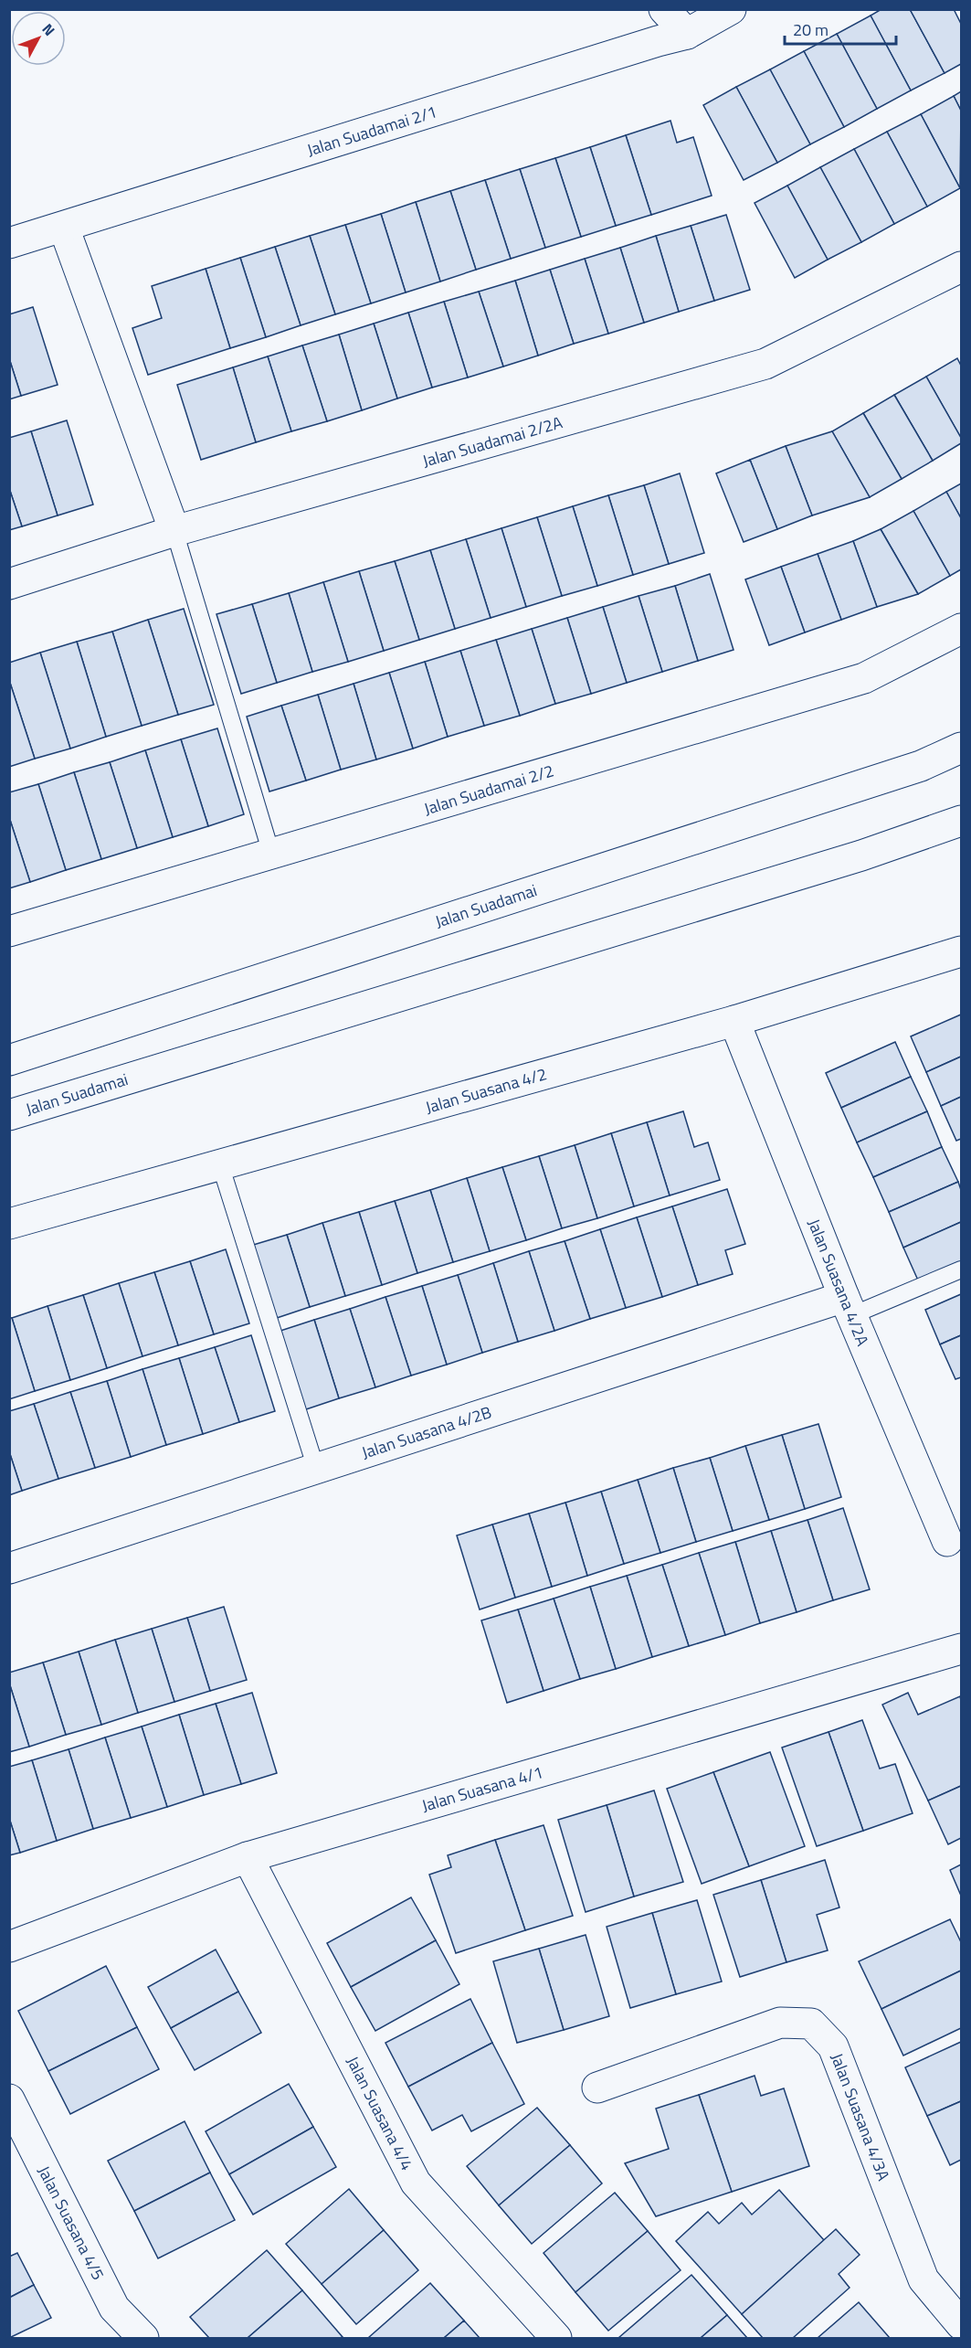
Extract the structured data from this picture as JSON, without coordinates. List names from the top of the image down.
{
  "streets": {
    "street": [
      "Jalan Suadamai 2/1",
      "Jalan Suadamai 2/2A",
      "Jalan Suadamai 2/2",
      "Jalan Suadamai",
      "Jalan Suasana 4/2",
      "Jalan Suasana 4/2A",
      "Jalan Suasana 4/2B",
      "Jalan Suasana 4/1",
      "Jalan Suasana 4/4",
      "Jalan Suasana 4/3A",
      "Jalan Suasana 4/5"
    ]
  },
  "crossings": [
    ["Jalan Suasana 4/2", "Jalan Suasana 4/2A"],
    ["Jalan Suasana 4/2A", "Jalan Suasana 4/2B"],
    ["Jalan Suasana 4/1", "Jalan Suasana 4/4"]
  ],
  "scale_bar": "20 m",
  "north": "top right"
}
